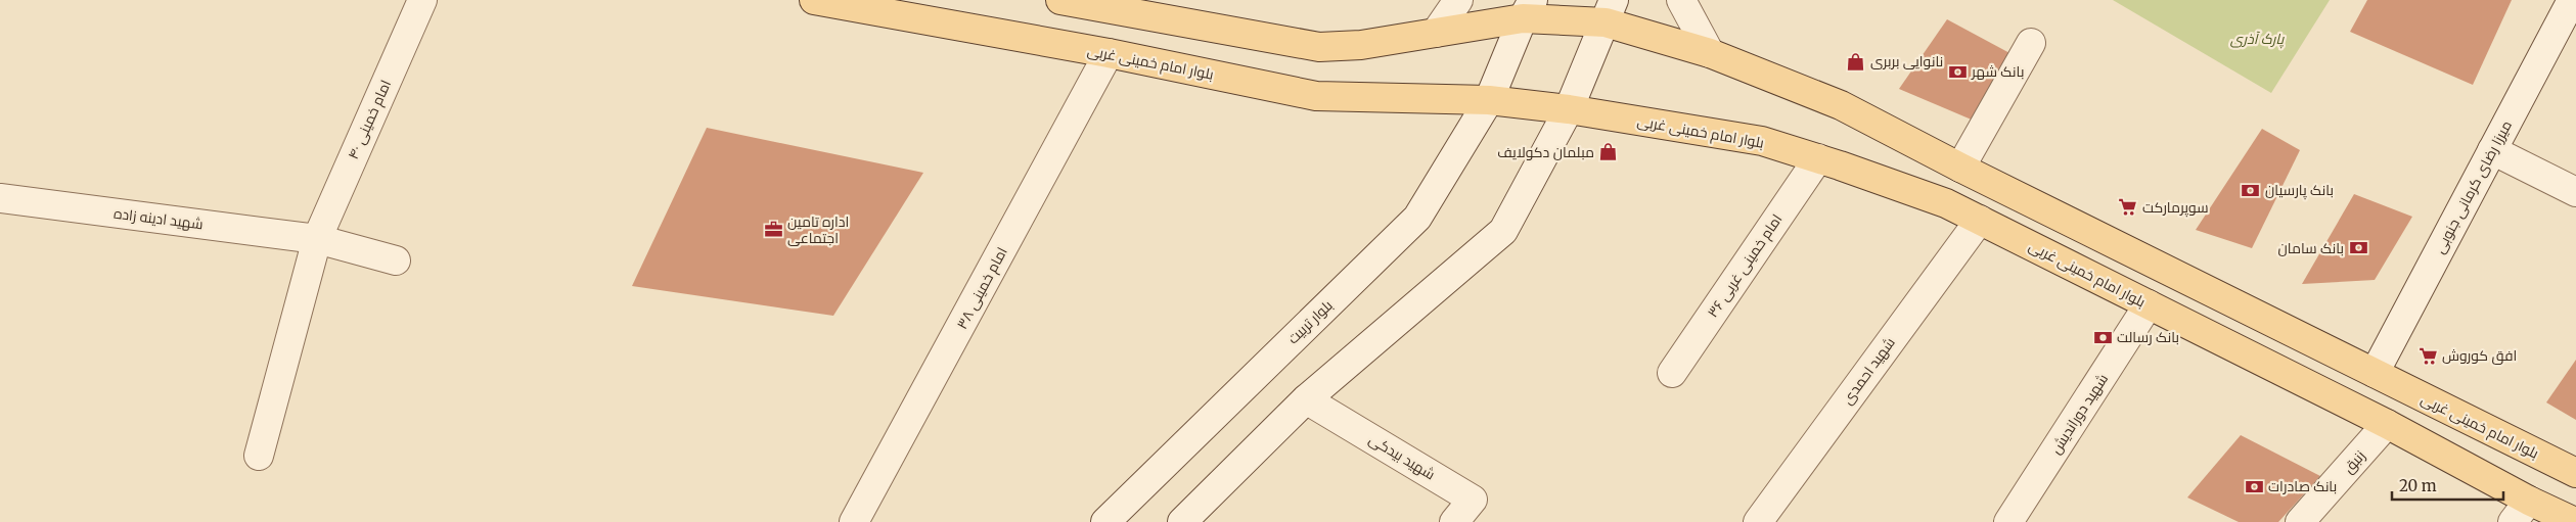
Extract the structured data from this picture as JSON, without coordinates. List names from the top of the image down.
{
  "streets": {
    "main road": ["بلوار امام خمینی غربی"],
    "street": [
      "امام خمینی ۴۰",
      "میرزا رضای کرمانی جنوبی",
      "شهید ادینه زاده",
      "امام خمینی غربی ۳۶",
      "۳۸ امام خمینی",
      "بلوار تربیت",
      "شهید احمدی",
      "شهید دوراندیش",
      "شهید بیدکی",
      "زنبق"
    ]
  },
  "crossings": [
    ["بلوار امام خمینی غربی", "میرزا رضای کرمانی جنوبی"],
    ["بلوار امام خمینی غربی", "امام خمینی غربی ۳۶"],
    ["بلوار امام خمینی غربی", "۳۸ امام خمینی"],
    ["بلوار امام خمینی غربی", "بلوار تربیت"],
    ["بلوار امام خمینی غربی", "شهید احمدی"],
    ["بلوار امام خمینی غربی", "شهید دوراندیش"],
    ["بلوار امام خمینی غربی", "زنبق"],
    ["امام خمینی ۴۰", "شهید ادینه زاده"]
  ],
  "parks": ["پارک آذری"],
  "places": {
    "shop": ["نانوایی بربری", "مبلمان دکولایف"],
    "bank": [
      "بانک شهر",
      "بانک پارسیان",
      "بانک سامان",
      "بانک رسالت",
      "بانک صادرات"
    ],
    "supermarket": ["سوپرمارکت", "افق کوروش"],
    "office": ["اداره تامین اجتماعی"]
  },
  "scale_bar": "20 m"
}
